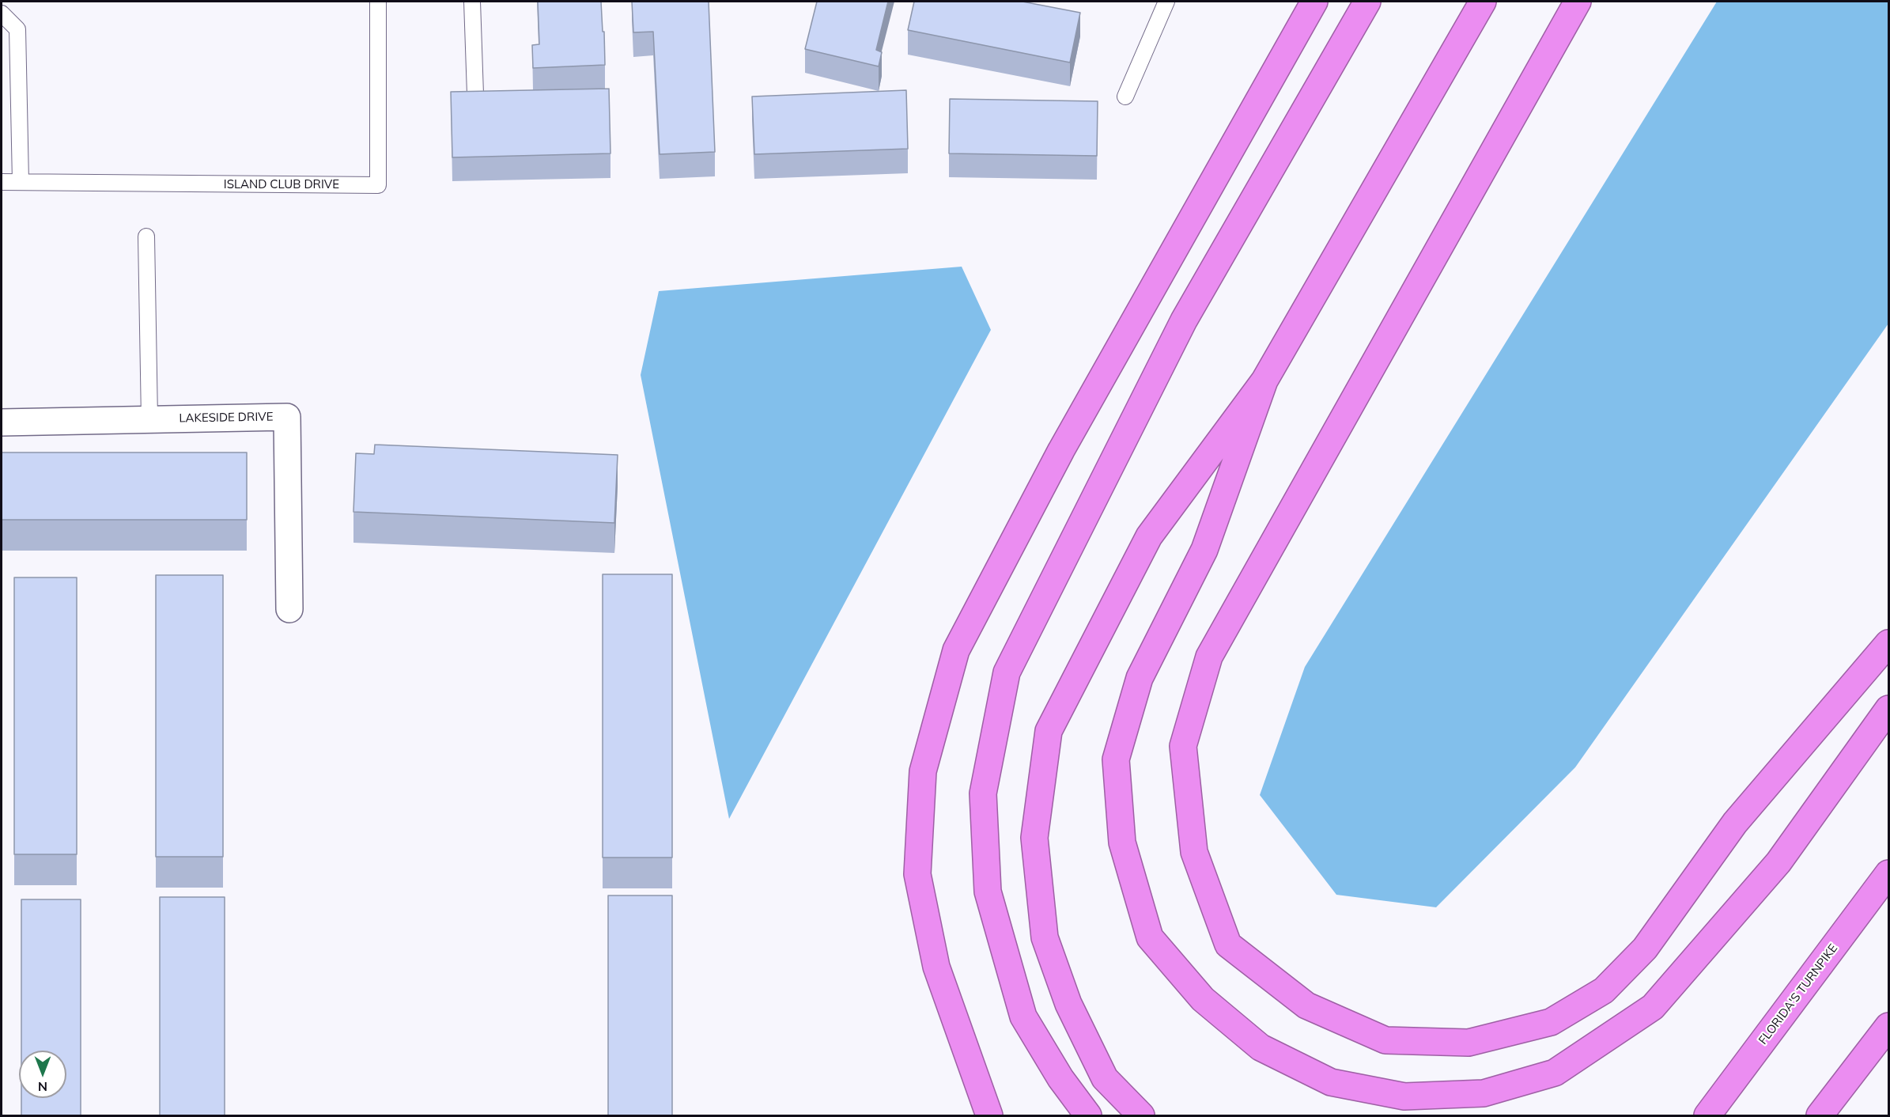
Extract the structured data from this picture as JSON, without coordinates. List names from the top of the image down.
{
  "streets": {
    "highway": ["FLORIDA'S TURNPIKE"],
    "street": ["LAKESIDE DRIVE"],
    "lane": ["ISLAND CLUB DRIVE"]
  },
  "north": "bottom"
}
